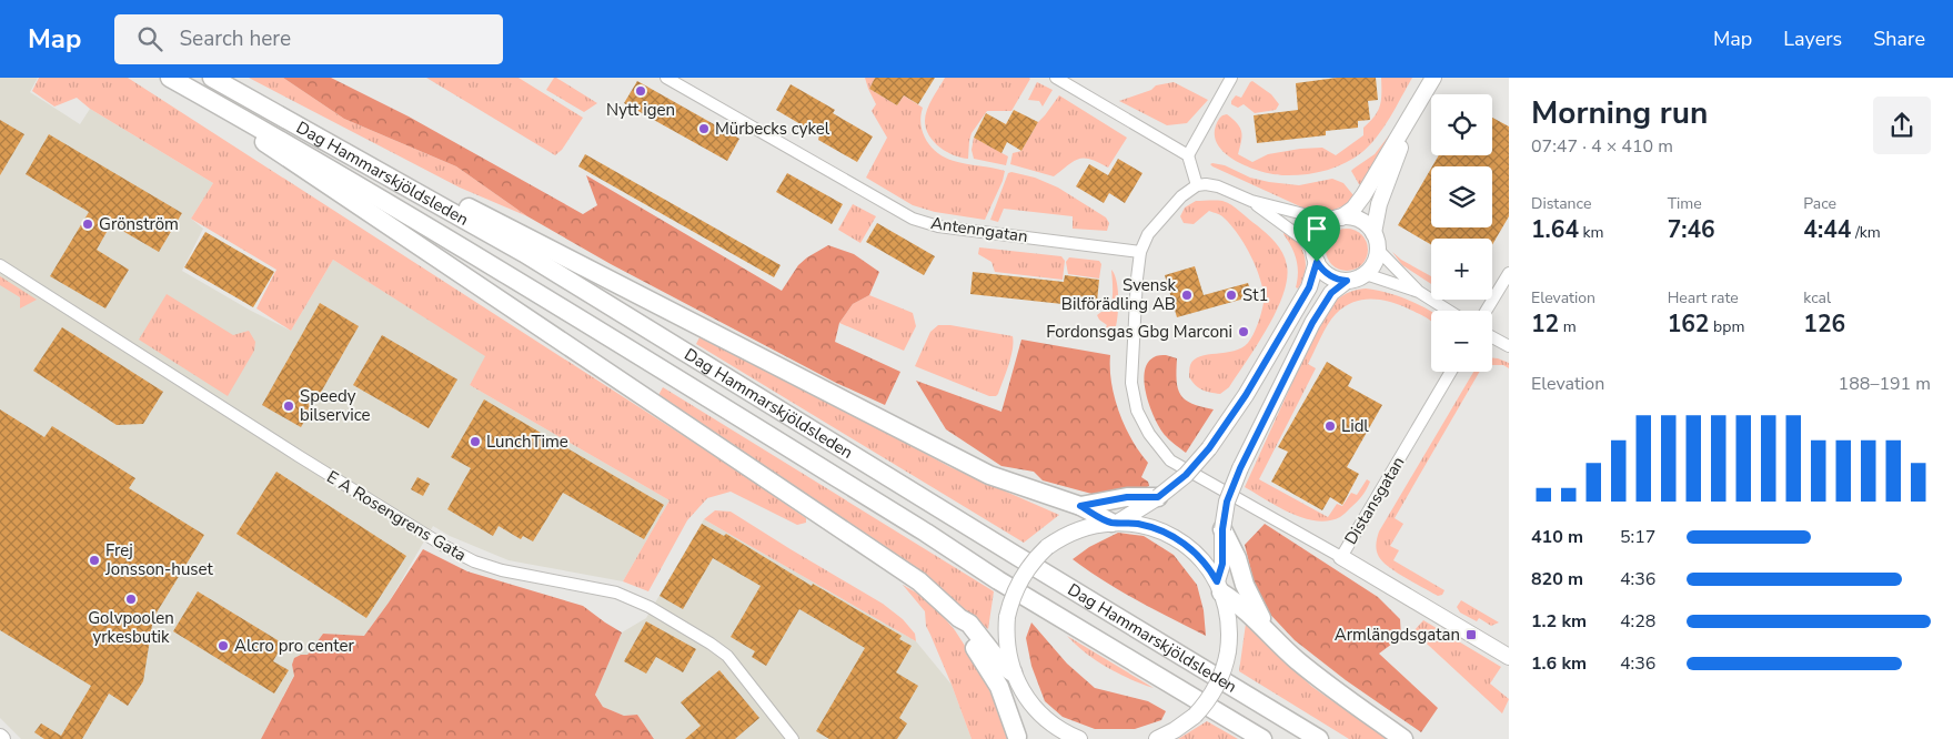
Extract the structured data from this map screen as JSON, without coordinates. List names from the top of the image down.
{
  "streets": {
    "main road": ["Dag Hammarskjöldsleden"],
    "street": ["Antenngatan", "Distansgatan", "E A Rosengrens Gata"]
  },
  "places": {
    "other": [
      "Nytt igen",
      "Mürbecks cykel",
      "Grönström",
      "Svensk Bilförädling AB",
      "St1",
      "Fordonsgas Gbg Marconi",
      "Speedy bilservice",
      "Lidl",
      "LunchTime",
      "Frej Jonsson-huset",
      "Golvpoolen yrkesbutik",
      "Alcro pro center"
    ],
    "transit": ["Armlängdsgatan"]
  },
  "page": {
    "header": "Map",
    "search": "Search here",
    "nav": ["Map", "Layers", "Share"],
    "heading": ["Morning run", "07:47 · 4 × 410 m"],
    "map_buttons": ["+", "−"],
    "stats": [
      ["Distance", "1.64 km"],
      ["Time", "7:46"],
      ["Pace", "4:44 /km"],
      ["Elevation", "12 m"],
      ["Heart rate", "162 bpm"],
      ["kcal", "126"]
    ],
    "chart": ["Elevation", "188–191 m"],
    "list": [
      {
        "name": "410 m",
        "note": "5:17"
      },
      {
        "name": "820 m",
        "note": "4:36"
      },
      {
        "name": "1.2 km",
        "note": "4:28"
      },
      {
        "name": "1.6 km",
        "note": "4:36"
      }
    ]
  }
}
